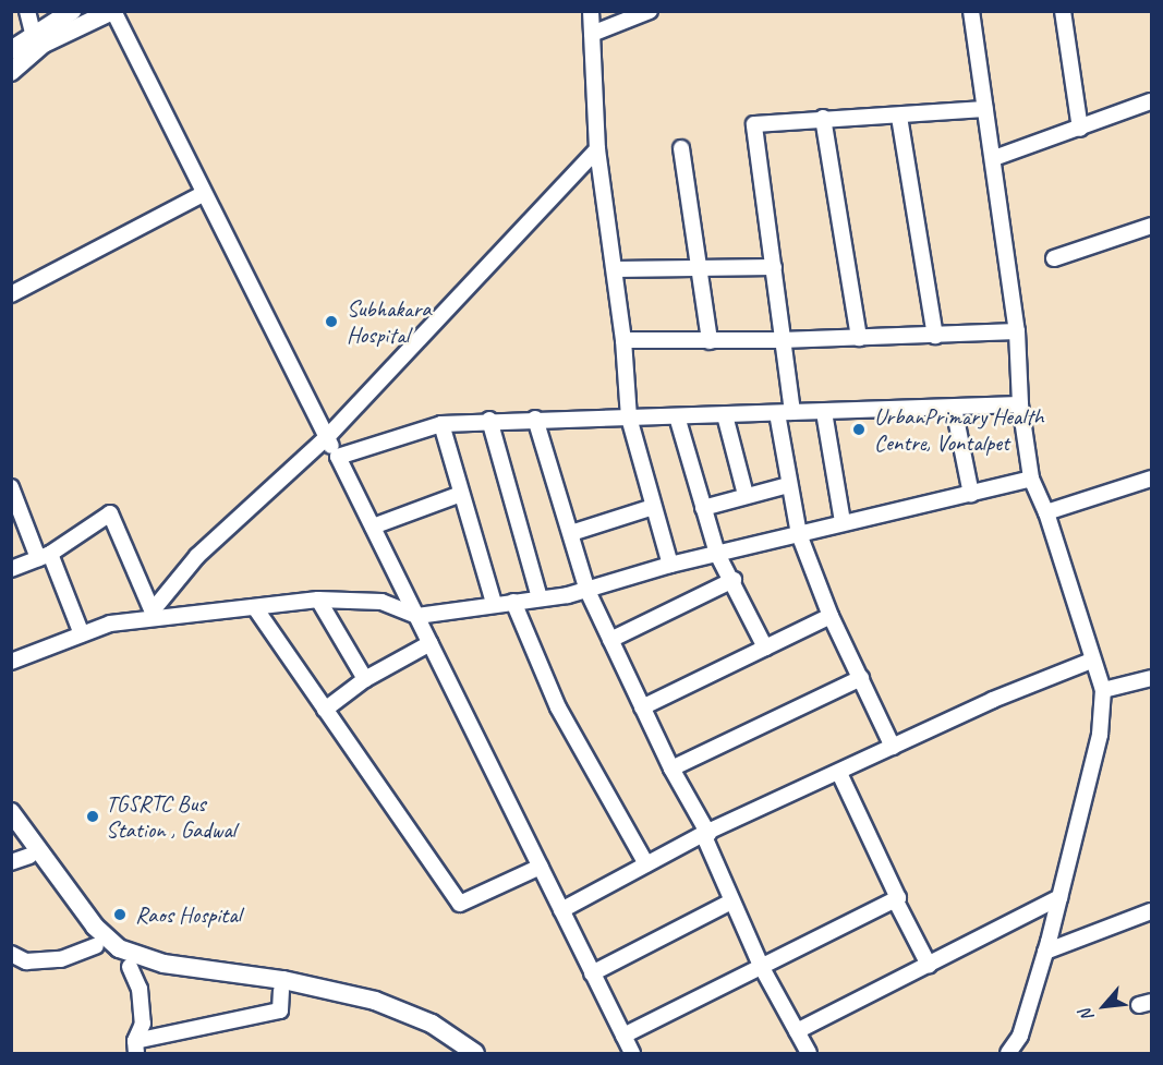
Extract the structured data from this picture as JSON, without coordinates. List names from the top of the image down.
{
  "places": [
    "Subhakara Hospital",
    "UrbanPrimary Health Centre, Vontalpet",
    "TGSRTC Bus Station , Gadwal",
    "Raos Hospital"
  ],
  "north": "bottom left"
}
